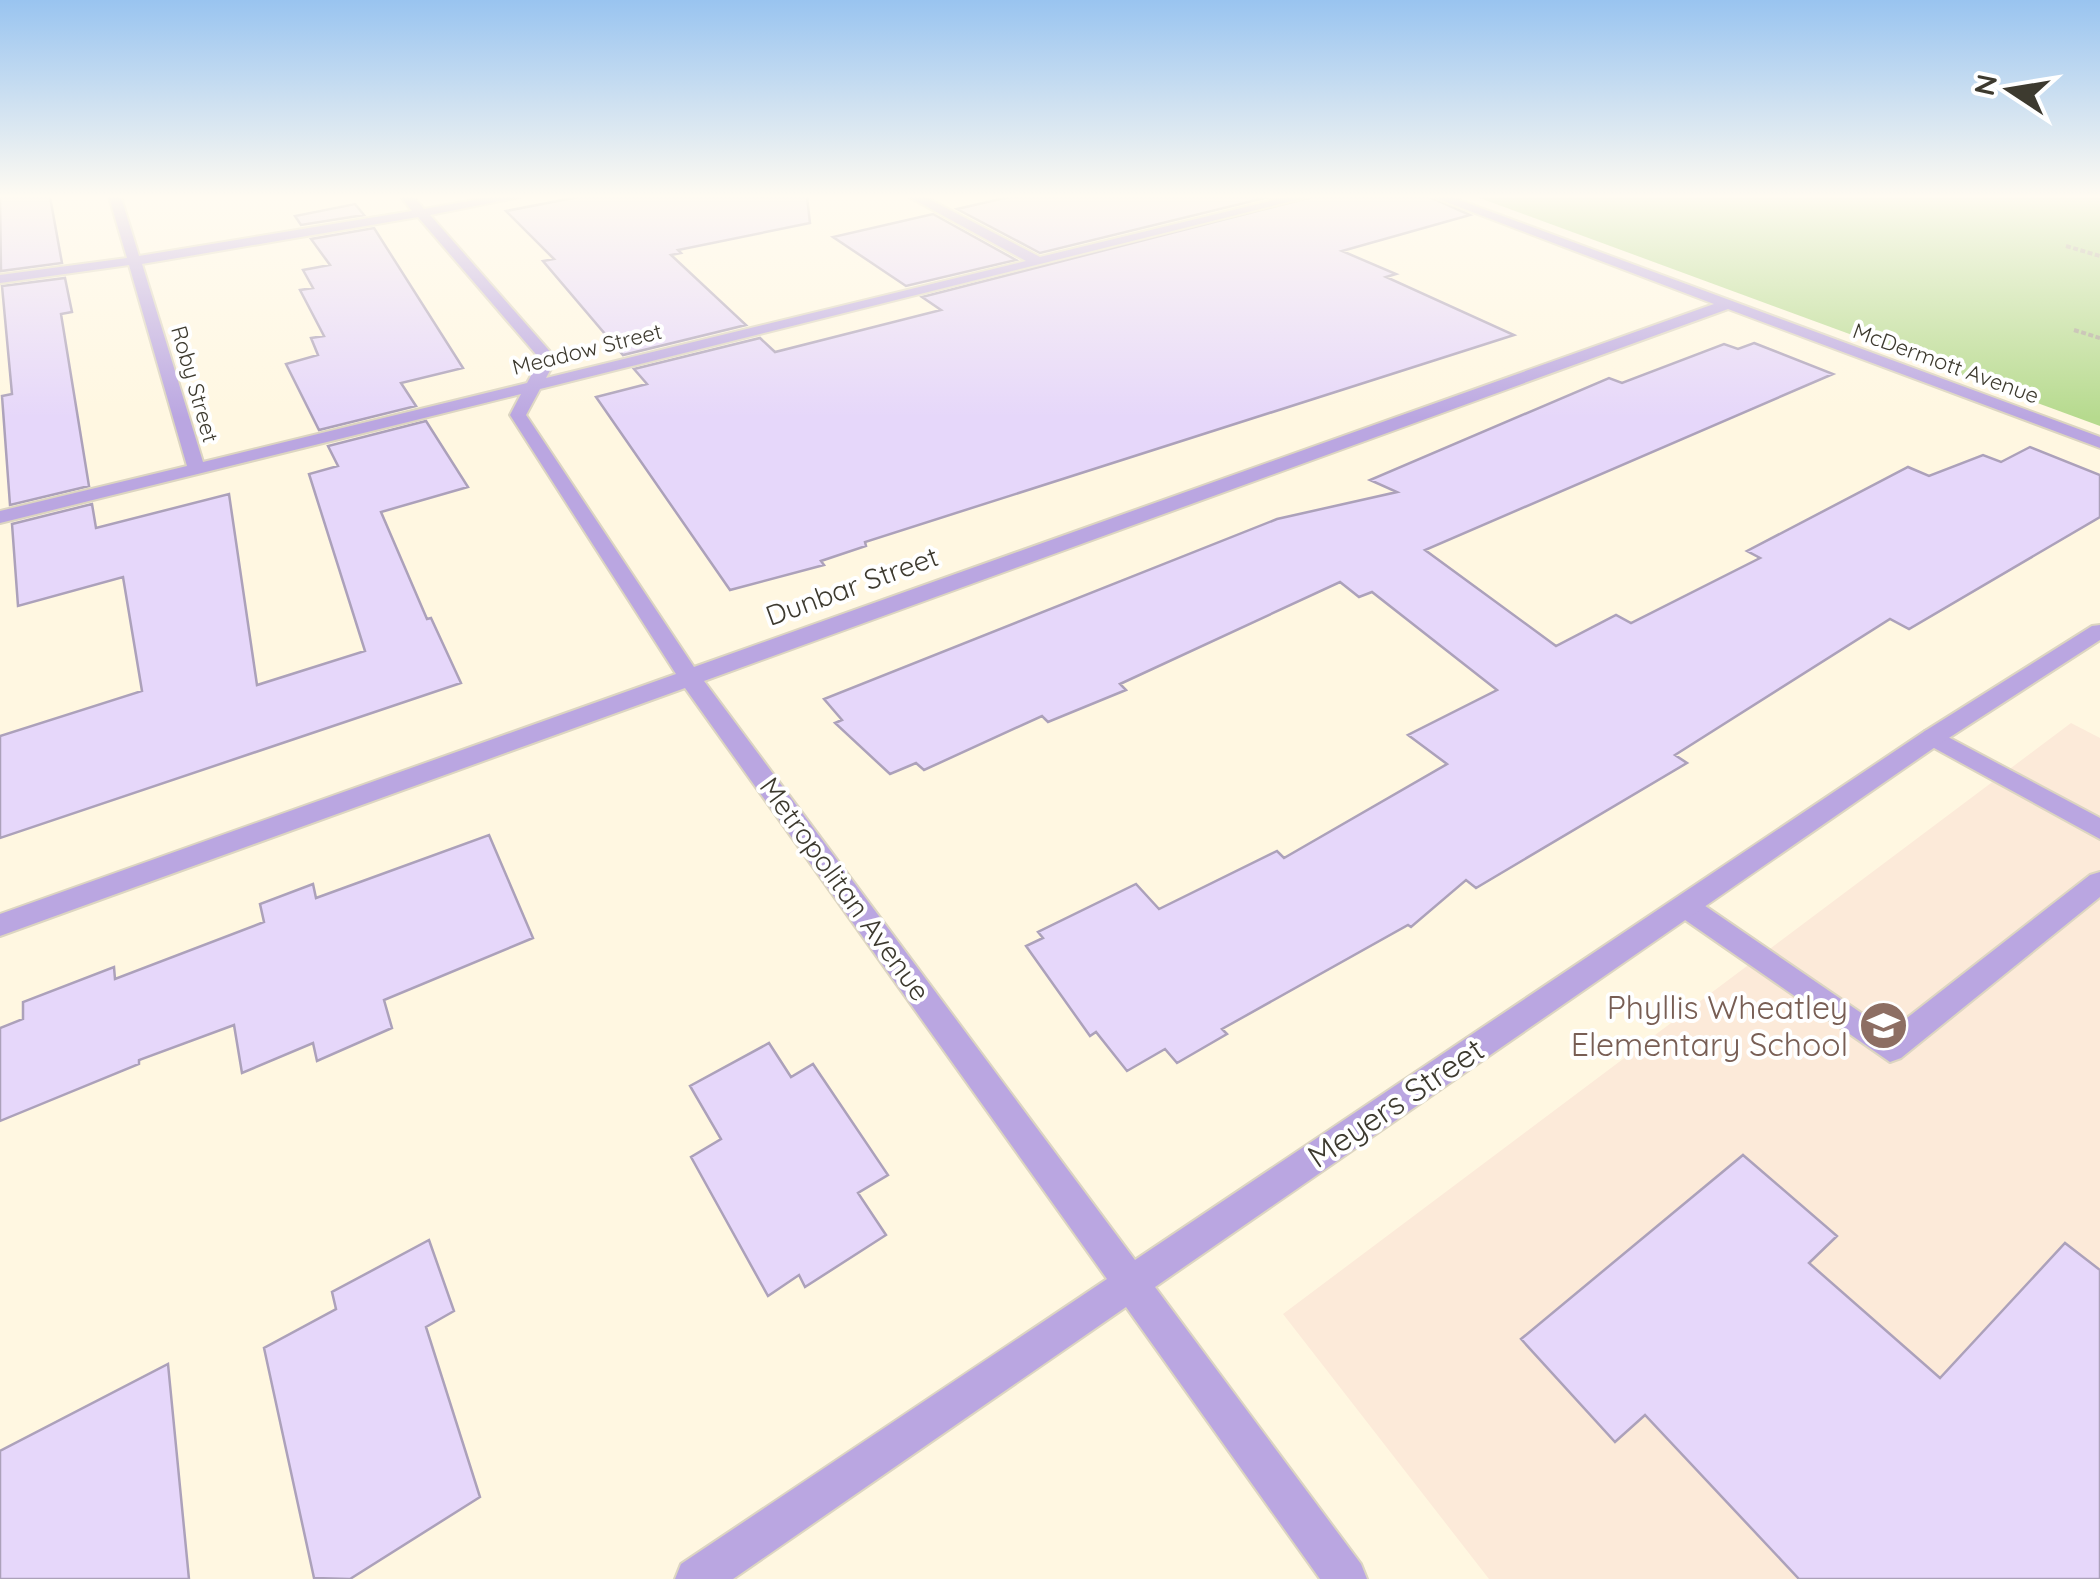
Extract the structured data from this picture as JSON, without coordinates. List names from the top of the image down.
{
  "streets": {
    "street": [
      "Meadow Street",
      "McDermott Avenue",
      "Roby Street",
      "Dunbar Street",
      "Metropolitan Avenue",
      "Meyers Street"
    ]
  },
  "crossings": [
    ["Meadow Street", "Roby Street"],
    ["Meadow Street", "Metropolitan Avenue"],
    ["McDermott Avenue", "Dunbar Street"],
    ["Dunbar Street", "Metropolitan Avenue"],
    ["Metropolitan Avenue", "Meyers Street"]
  ],
  "places": {
    "school or university": ["Phyllis Wheatley Elementary School"]
  },
  "north": "left"
}
